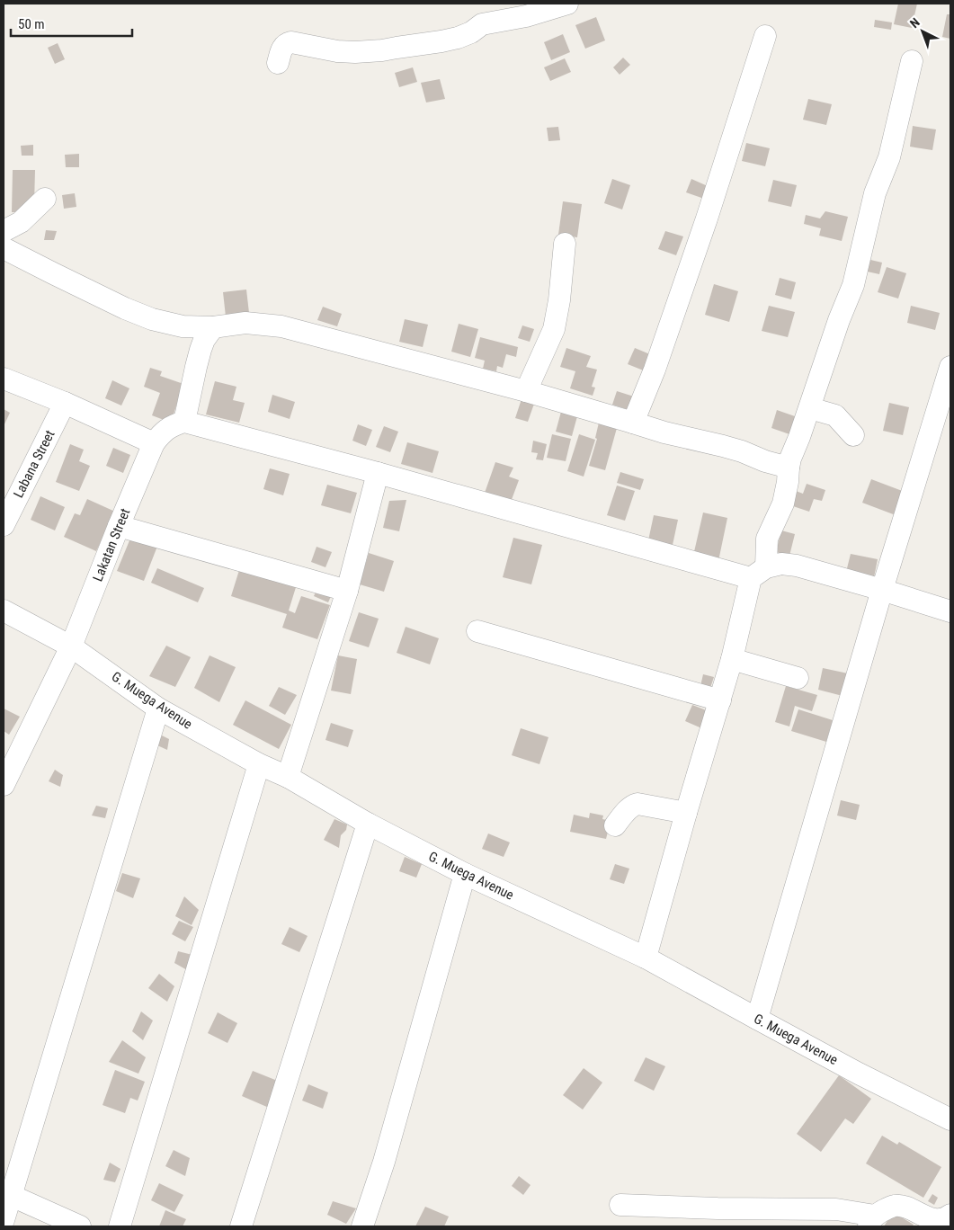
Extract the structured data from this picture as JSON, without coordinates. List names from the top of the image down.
{
  "streets": {
    "street": ["Labana Street", "Lakatan Street", "G. Muega Avenue"]
  },
  "crossings": [
    ["Lakatan Street", "G. Muega Avenue"]
  ],
  "scale_bar": "50 m",
  "north": "top left"
}
